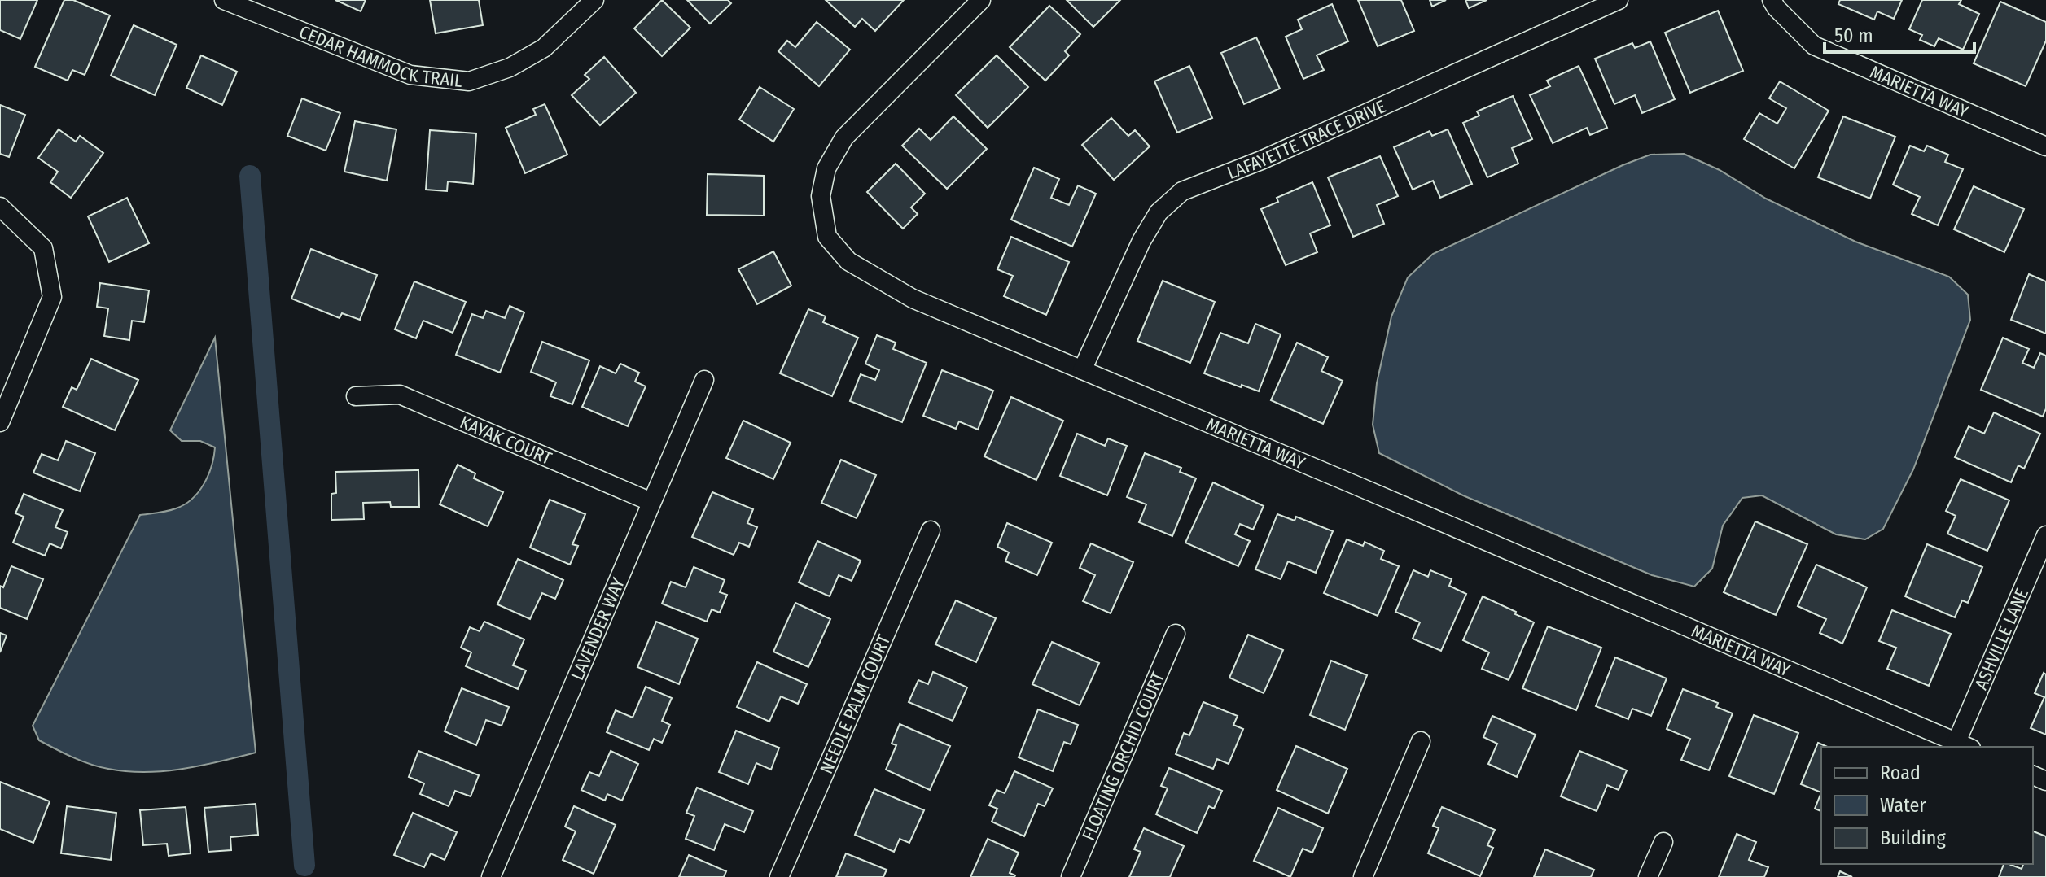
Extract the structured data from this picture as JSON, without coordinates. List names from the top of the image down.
{
  "streets": {
    "street": [
      "CEDAR HAMMOCK TRAIL",
      "MARIETTA WAY",
      "LAFAYETTE TRACE DRIVE",
      "KAYAK COURT",
      "LAVENDER WAY",
      "ASHVILLE LANE",
      "NEEDLE PALM COURT",
      "FLOATING ORCHID COURT"
    ]
  },
  "crossings": [
    ["MARIETTA WAY", "LAFAYETTE TRACE DRIVE"],
    ["MARIETTA WAY", "ASHVILLE LANE"],
    ["KAYAK COURT", "LAVENDER WAY"]
  ],
  "legend": ["Road", "Water", "Building"],
  "scale_bar": "50 m"
}
